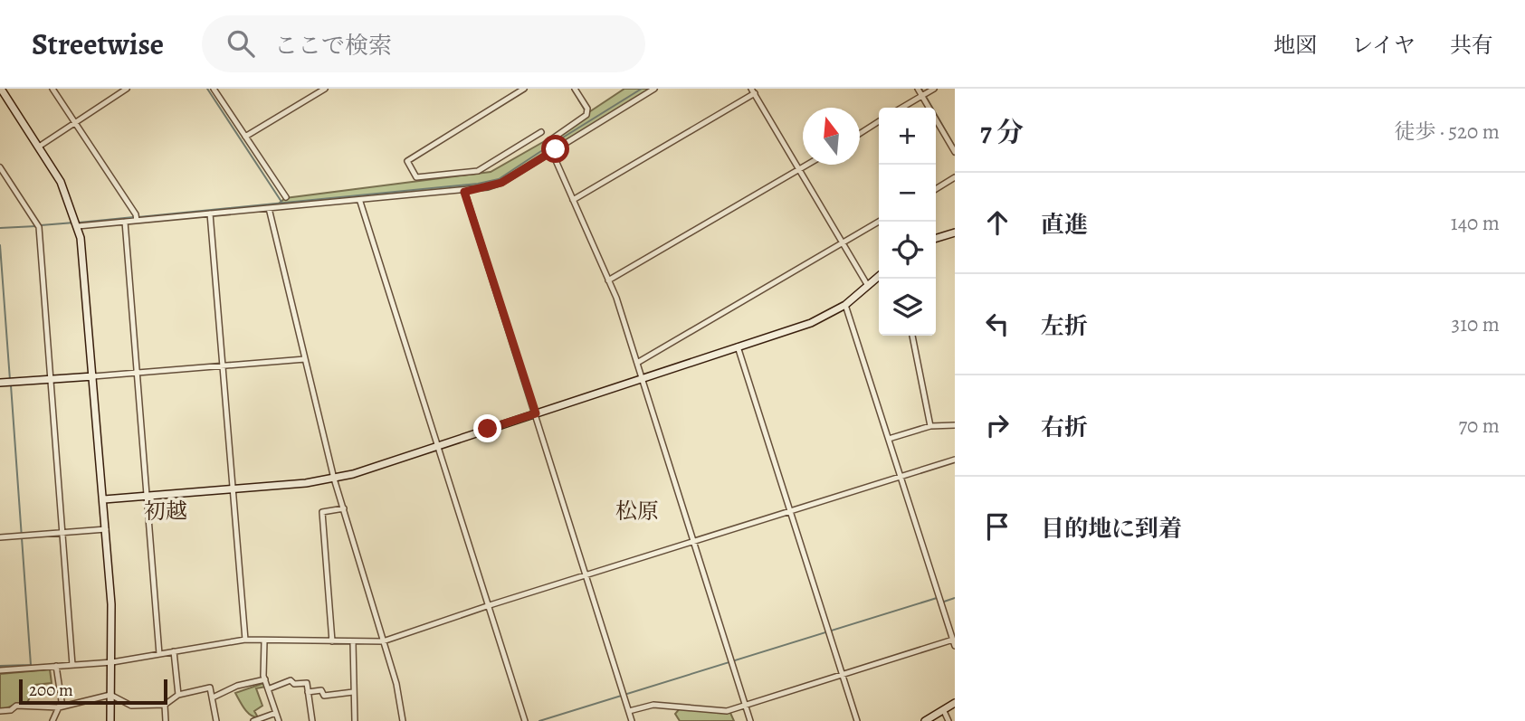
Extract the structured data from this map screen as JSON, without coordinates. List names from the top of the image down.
{
  "districts": ["初越", "松原"],
  "scale_bar": "200 m",
  "north": "top",
  "page": {
    "header": "Streetwise",
    "search": "ここで検索",
    "nav": ["地図", "レイヤ", "共有"],
    "heading": ["7 分", "徒歩 · 520 m"],
    "map_buttons": ["+", "−"],
    "list": [
      ["直進", "140 m"],
      ["左折", "310 m"],
      ["右折", "70 m"],
      "目的地に到着"
    ],
    "scale": "200 m"
  }
}
